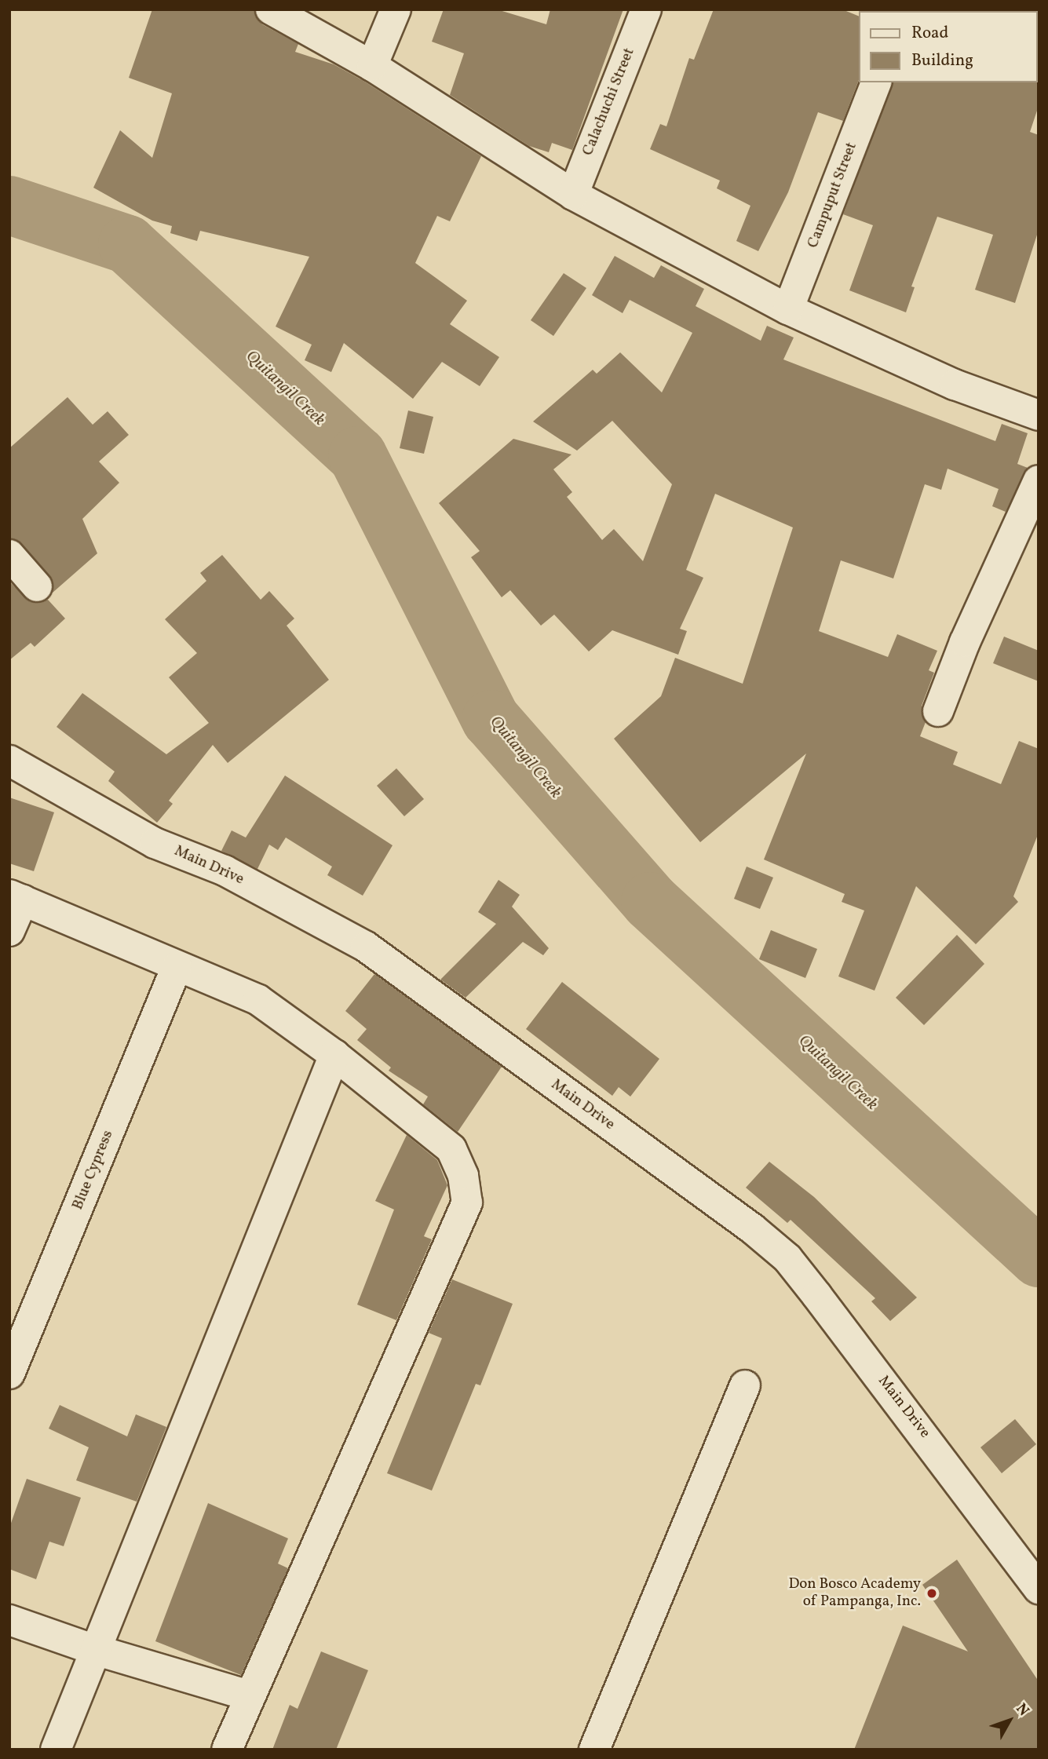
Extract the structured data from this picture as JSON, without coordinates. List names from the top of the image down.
{
  "streets": {
    "street": [
      "Calachuchi Street",
      "Campuput Street",
      "Main Drive",
      "Blue Cypress"
    ]
  },
  "water": ["Quitangil Creek"],
  "places": ["Don Bosco Academy of Pampanga, Inc."],
  "legend": ["Road", "Building"],
  "north": "top right"
}
